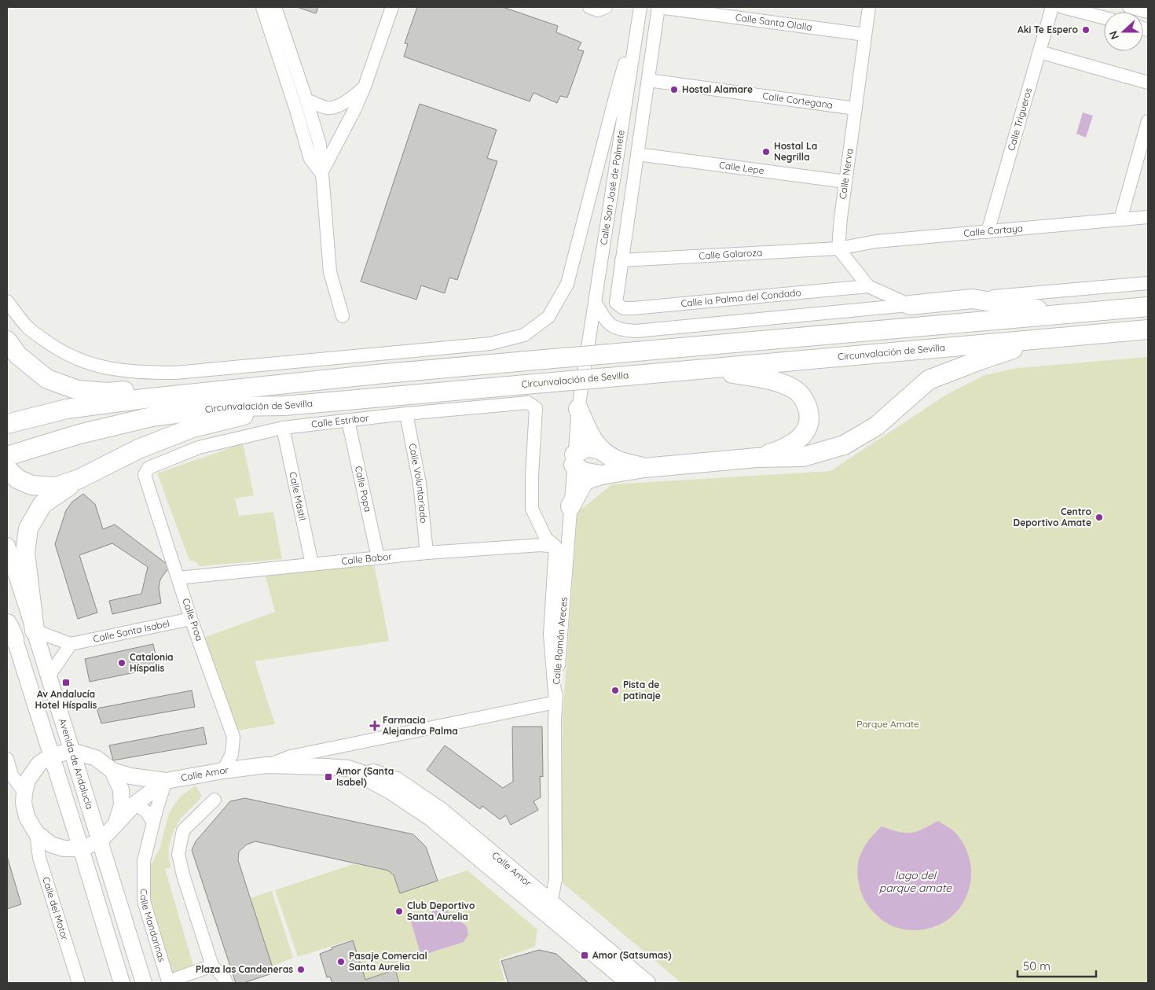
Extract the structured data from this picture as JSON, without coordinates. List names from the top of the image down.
{
  "streets": {
    "highway": ["Circunvalación de Sevilla"],
    "main road": ["Avenida de Andalucía", "Calle Amor"],
    "street": [
      "Calle Santa Olalla",
      "Calle Cortegana",
      "Calle Trigueros",
      "Calle Lepe",
      "Calle Nerva",
      "Calle San José de Palmete",
      "Calle Cartaya",
      "Calle Galaroza",
      "Calle la Palma del Condado",
      "Calle Estribor",
      "Calle Voluntariado",
      "Calle Popa",
      "Calle Mástil",
      "Calle Babor",
      "Calle Proa",
      "Calle Santa Isabel",
      "Calle Ramón Areces",
      "Calle del Motor",
      "Calle Mandarinas"
    ]
  },
  "crossings": [
    ["Calle Santa Olalla", "Calle Nerva"],
    ["Calle Santa Olalla", "Calle San José de Palmete"],
    ["Calle Cortegana", "Calle Nerva"],
    ["Calle Cortegana", "Calle San José de Palmete"],
    ["Calle Trigueros", "Calle Cartaya"],
    ["Calle Lepe", "Calle Nerva"],
    ["Calle Lepe", "Calle San José de Palmete"],
    ["Calle Nerva", "Calle Cartaya"],
    ["Calle Nerva", "Calle Galaroza"],
    ["Calle San José de Palmete", "Calle Galaroza"],
    ["Calle San José de Palmete", "Calle la Palma del Condado"],
    ["Calle San José de Palmete", "Calle Ramón Areces"],
    ["Calle Cartaya", "Calle Galaroza"],
    ["Calle Estribor", "Calle Voluntariado"],
    ["Calle Estribor", "Calle Popa"],
    ["Calle Estribor", "Calle Mástil"],
    ["Calle Estribor", "Calle Babor"],
    ["Calle Estribor", "Calle Proa"],
    ["Calle Voluntariado", "Calle Babor"],
    ["Calle Popa", "Calle Babor"],
    ["Calle Mástil", "Calle Babor"],
    ["Calle Babor", "Calle Proa"],
    ["Calle Proa", "Calle Santa Isabel"],
    ["Calle Proa", "Calle Amor"],
    ["Calle Ramón Areces", "Calle Amor"],
    ["Avenida de Andalucía", "Calle Amor"]
  ],
  "water": ["lago del parque amate"],
  "parks": ["Parque Amate"],
  "places": {
    "other": [
      "Aki Te Espero",
      "Hostal Alamare",
      "Hostal La Negrilla",
      "Centro Deportivo Amate",
      "Catalonia Híspalis",
      "Pista de patinaje",
      "Club Deportivo Santa Aurelia",
      "Pasaje Comercial Santa Aurelia",
      "Plaza las Candeneras"
    ],
    "transit": ["Av Andalucía Hotel Híspalis", "Amor (Santa Isabel)", "Amor (Satsumas)"],
    "health": ["Farmacia Alejandro Palma"]
  },
  "scale_bar": "50 m",
  "north": "left"
}
